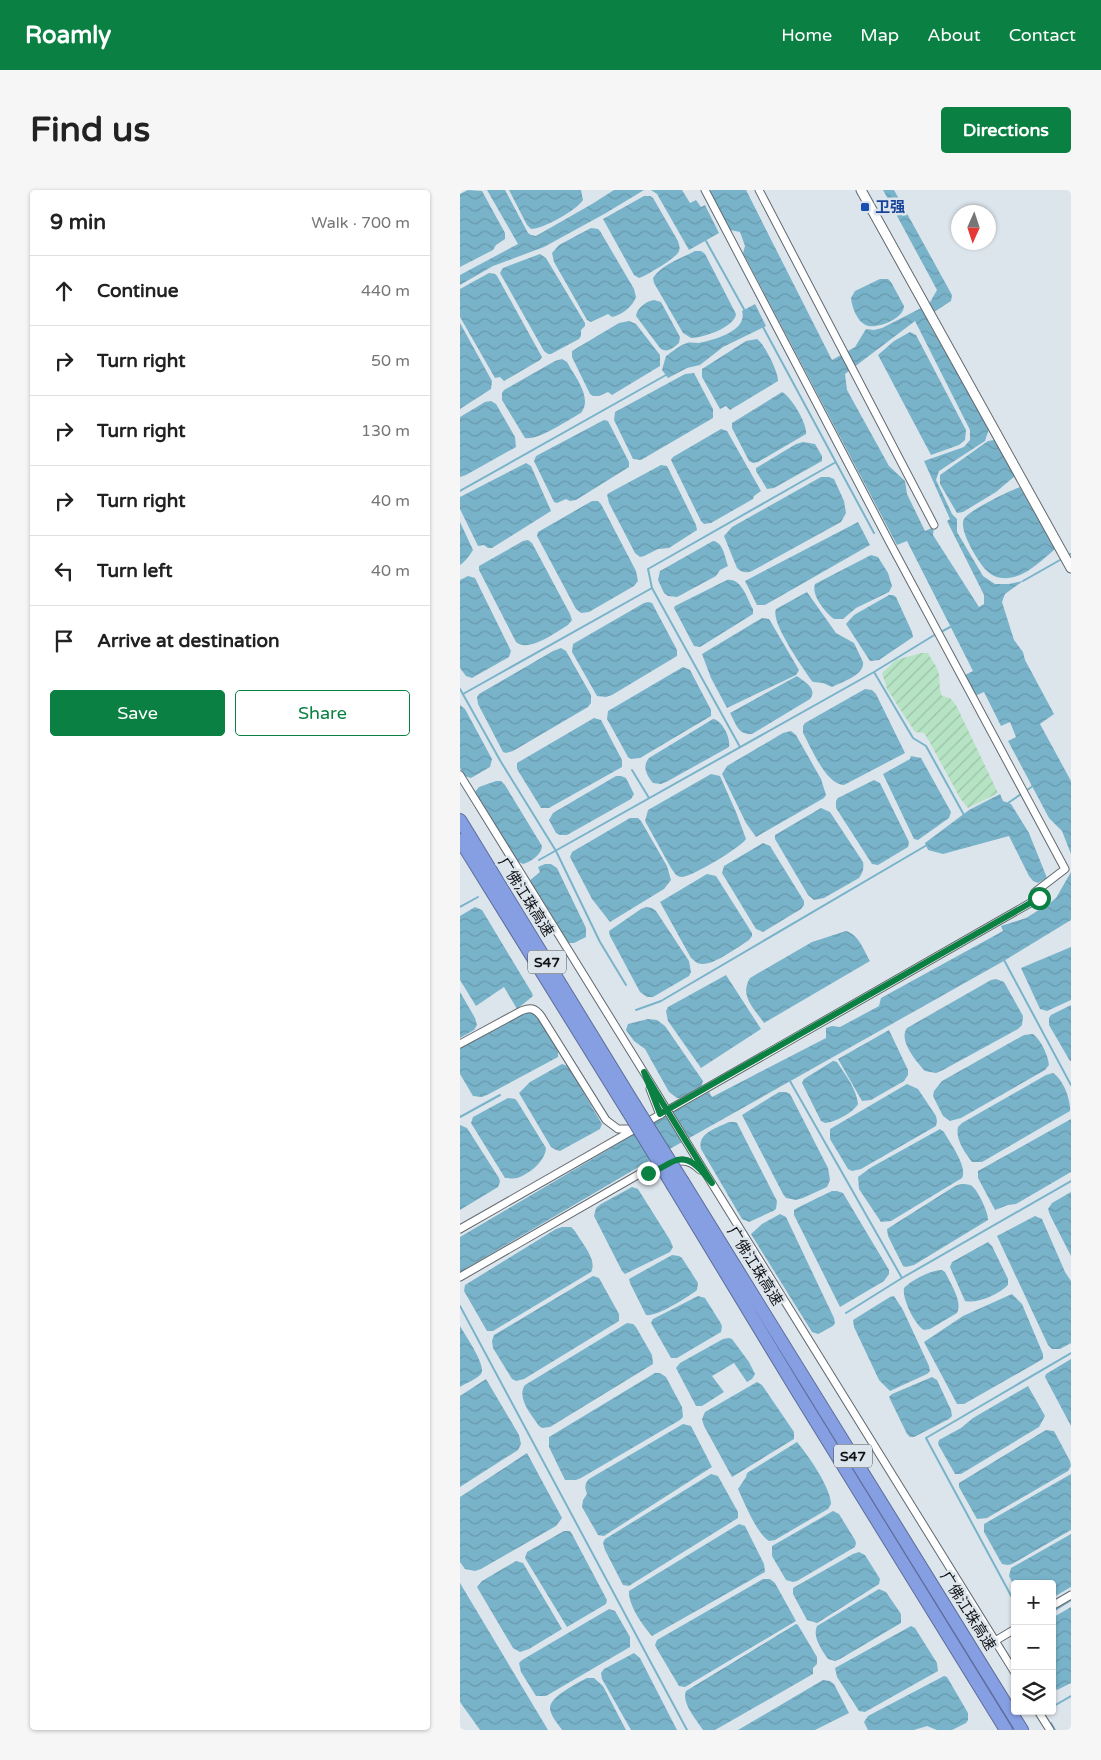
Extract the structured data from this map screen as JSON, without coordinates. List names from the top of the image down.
{
  "streets": {
    "highway": ["广佛江珠高速", "S47"]
  },
  "places": {
    "transit": ["卫强"]
  },
  "north": "bottom",
  "page": {
    "header": "Roamly",
    "nav": [
      "Home",
      "Map",
      "About",
      "Contact"
    ],
    "buttons": [
      "Directions",
      ["Save", "Share"]
    ],
    "title": "Find us",
    "heading": ["9 min", "Walk · 700 m"],
    "list": [
      ["Continue", "440 m"],
      ["Turn right", "50 m"],
      ["Turn right", "130 m"],
      ["Turn right", "40 m"],
      ["Turn left", "40 m"],
      "Arrive at destination"
    ],
    "map_buttons": ["+", "−"]
  }
}
